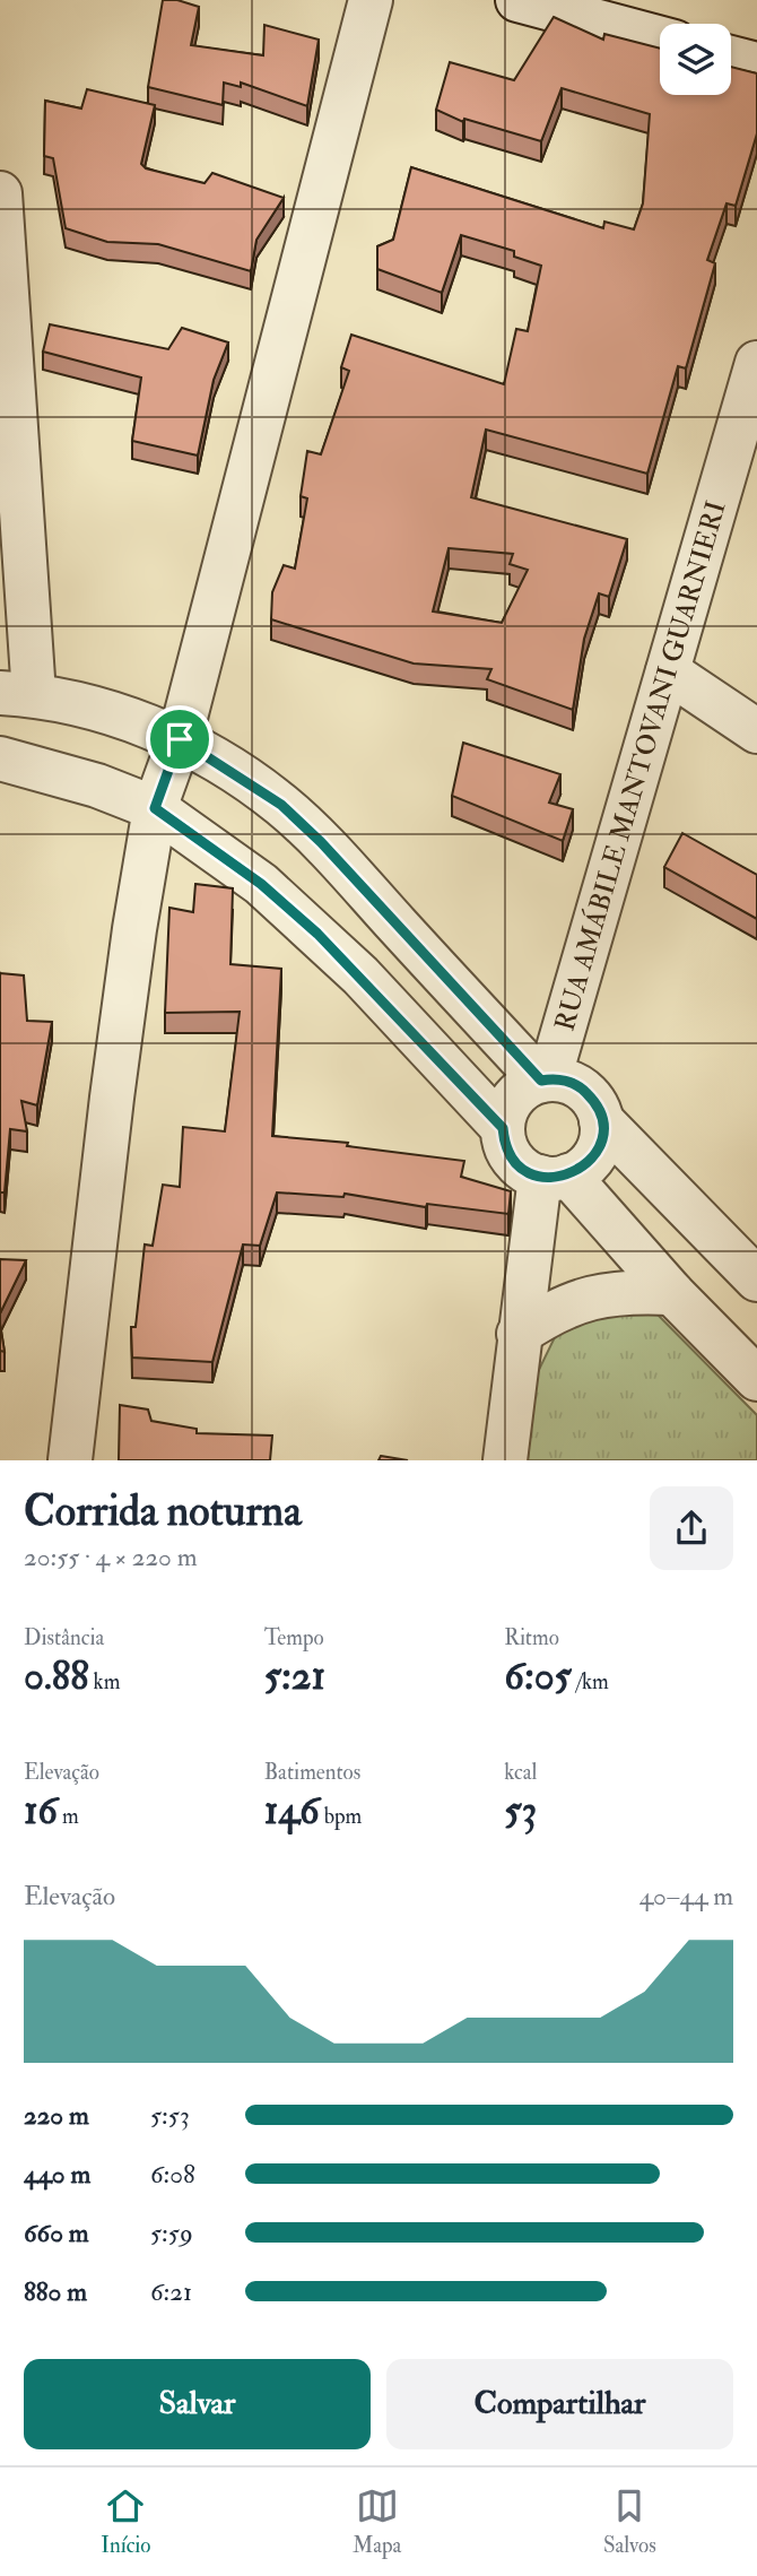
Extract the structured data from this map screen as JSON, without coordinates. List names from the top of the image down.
{
  "streets": {
    "street": ["RUA AMÁBILE MANTOVANI GUARNIERI"]
  },
  "page": {
    "heading": ["Corrida noturna", "20:55 · 4 × 220 m"],
    "stats": [
      ["Distância", "0.88 km"],
      ["Tempo", "5:21"],
      ["Ritmo", "6:05 /km"],
      ["Elevação", "16 m"],
      ["Batimentos", "146 bpm"],
      ["kcal", "53"]
    ],
    "chart": ["Elevação", "40–44 m"],
    "list": [
      {
        "name": "220 m",
        "note": "5:53"
      },
      {
        "name": "440 m",
        "note": "6:08"
      },
      {
        "name": "660 m",
        "note": "5:59"
      },
      {
        "name": "880 m",
        "note": "6:21"
      }
    ],
    "buttons": ["Salvar", "Compartilhar"],
    "tabs": ["Início", "Mapa", "Salvos"]
  }
}
